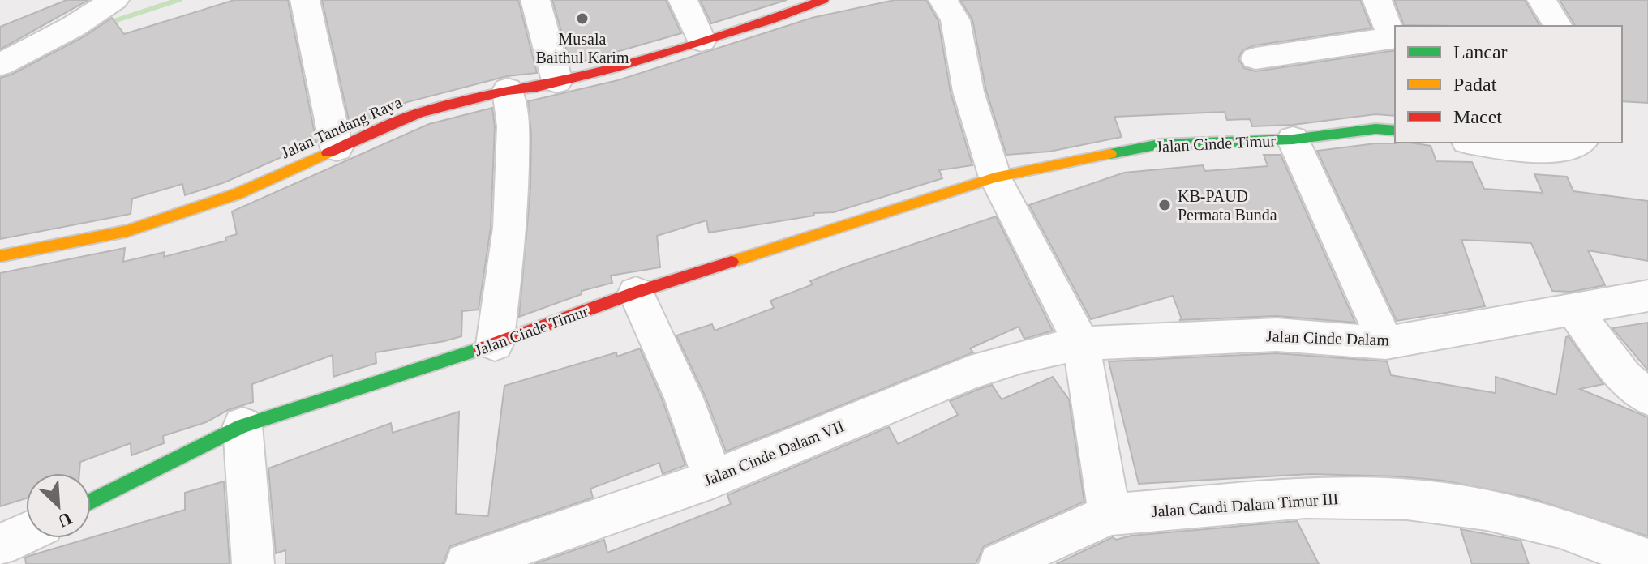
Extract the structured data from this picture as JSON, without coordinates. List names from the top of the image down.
{
  "streets": {
    "street": [
      "Jalan Tandang Raya",
      "Jalan Cinde Timur",
      "Jalan Cinde Dalam",
      "Jalan Cinde Dalam VII",
      "Jalan Candi Dalam Timur III"
    ]
  },
  "crossings": [
    ["Jalan Cinde Timur", "Jalan Cinde Dalam"],
    ["Jalan Cinde Dalam", "Jalan Cinde Dalam VII"]
  ],
  "places": ["Musala Baithul Karim", "KB-PAUD Permata Bunda"],
  "legend": ["Lancar", "Padat", "Macet"],
  "north": "bottom right"
}
